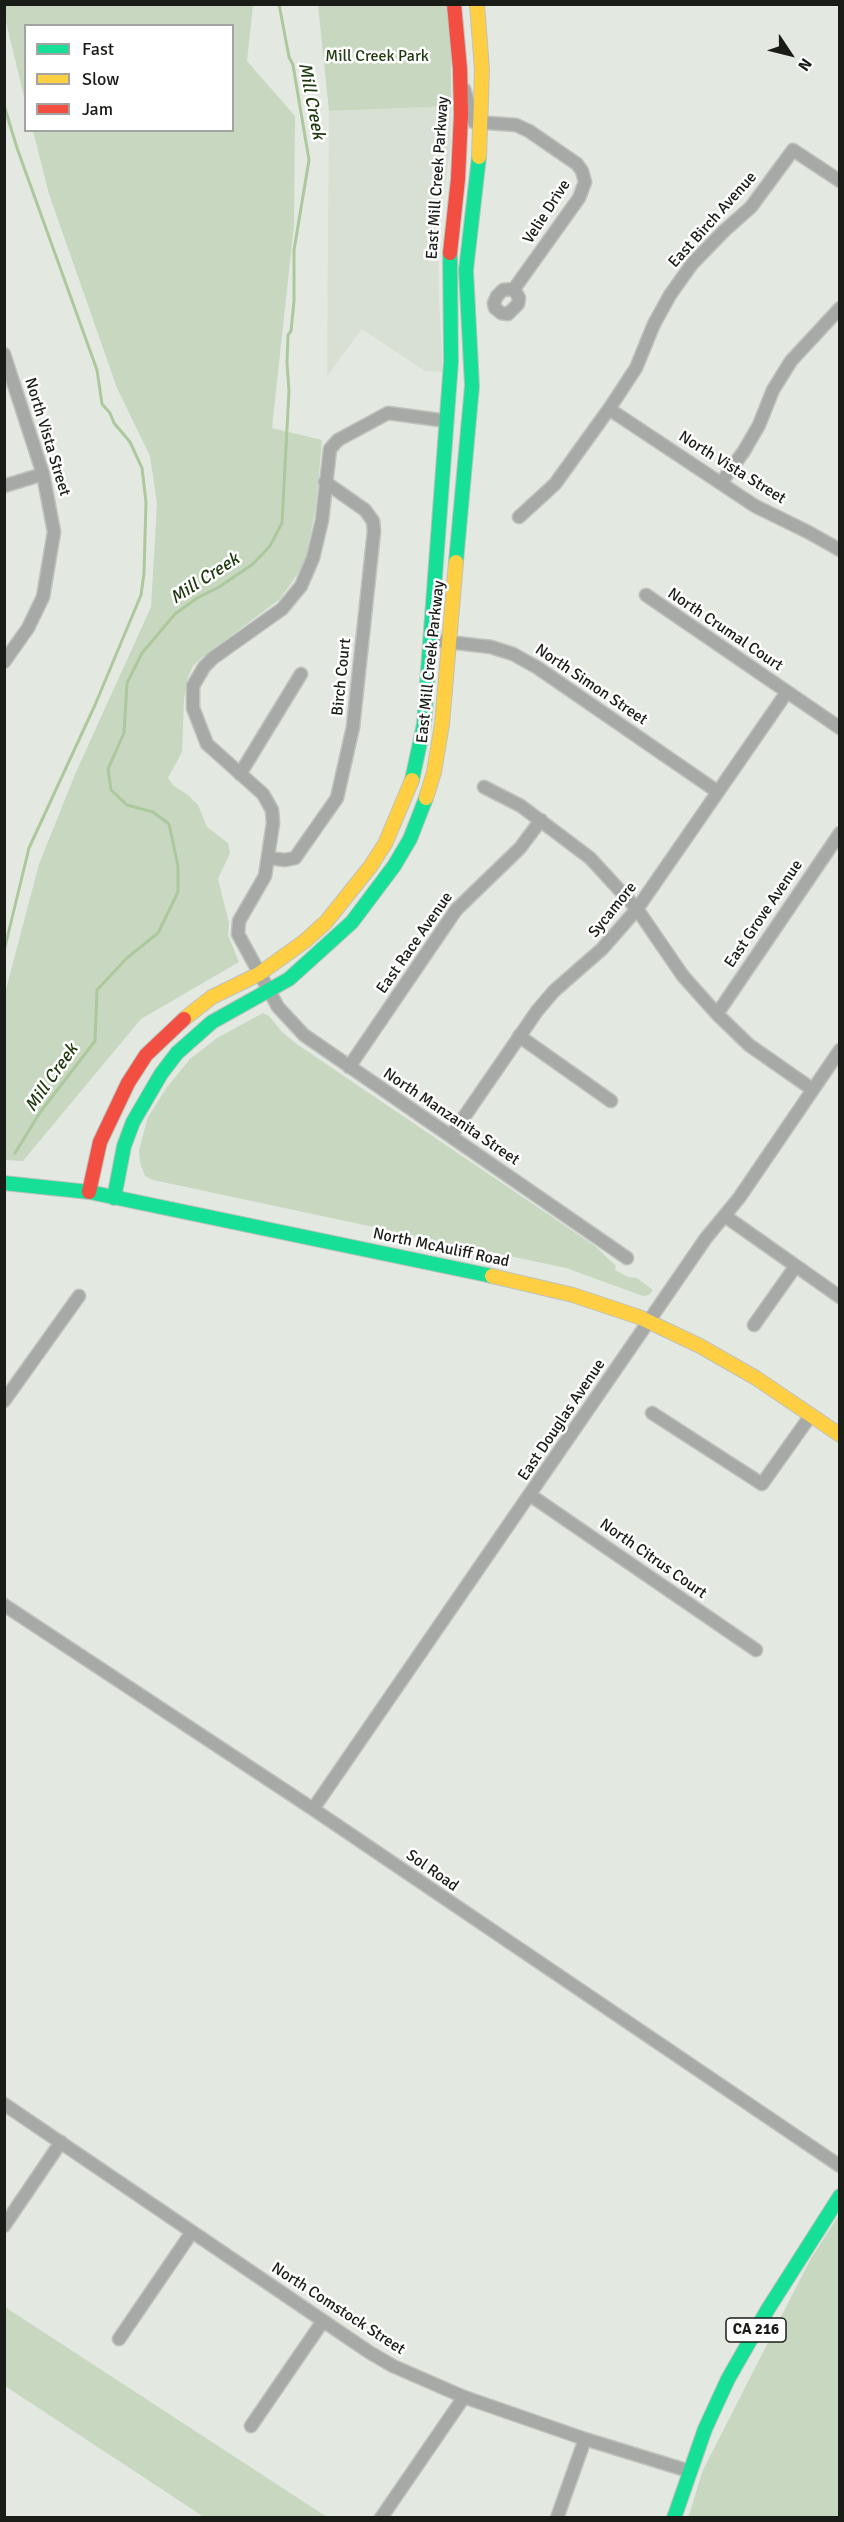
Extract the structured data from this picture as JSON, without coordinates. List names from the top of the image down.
{
  "streets": {
    "street": [
      "East Mill Creek Parkway",
      "Velie Drive",
      "East Birch Avenue",
      "North Vista Street",
      "North Crumal Court",
      "Birch Court",
      "North Simon Street",
      "Sycamore",
      "East Grove Avenue",
      "East Race Avenue",
      "North Manzanita Street",
      "North McAuliff Road",
      "East Douglas Avenue",
      "North Citrus Court",
      "Sol Road",
      "North Comstock Street",
      "CA 216"
    ]
  },
  "crossings": [
    ["East Mill Creek Parkway", "Velie Drive"],
    ["East Mill Creek Parkway", "North Simon Street"],
    ["East Mill Creek Parkway", "North Manzanita Street"],
    ["East Mill Creek Parkway", "North McAuliff Road"],
    ["East Birch Avenue", "North Vista Street"],
    ["North Crumal Court", "Sycamore"],
    ["Birch Court", "North Manzanita Street"],
    ["North Simon Street", "Sycamore"],
    ["Sycamore", "North Manzanita Street"],
    ["East Race Avenue", "North Manzanita Street"],
    ["North McAuliff Road", "East Douglas Avenue"],
    ["East Douglas Avenue", "North Citrus Court"],
    ["East Douglas Avenue", "Sol Road"],
    ["North Comstock Street", "CA 216"]
  ],
  "water": ["Mill Creek"],
  "parks": ["Mill Creek Park"],
  "legend": ["Fast", "Slow", "Jam"],
  "north": "bottom right"
}
